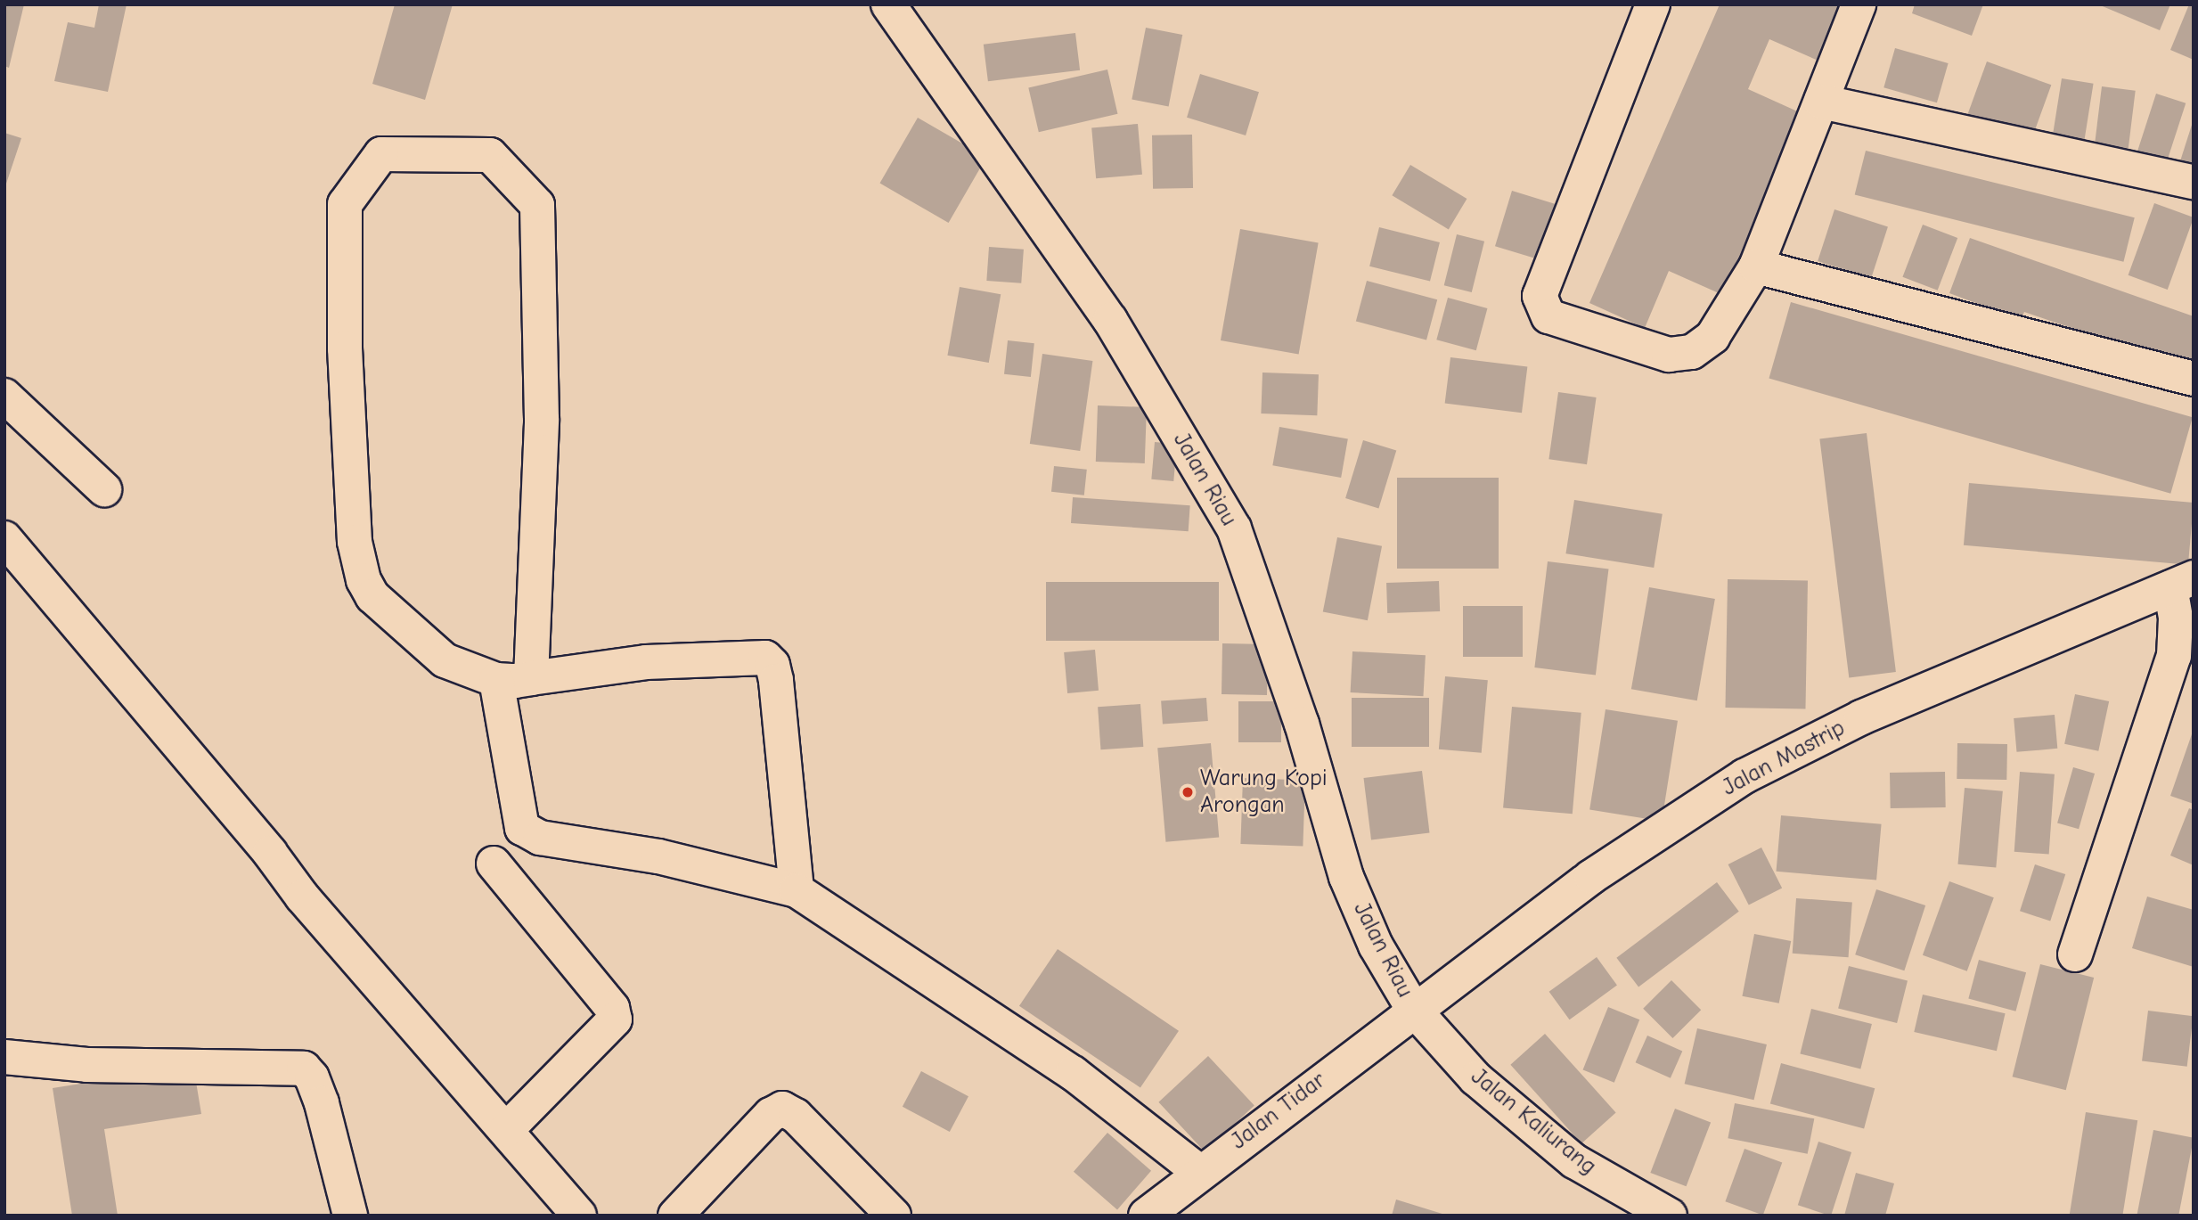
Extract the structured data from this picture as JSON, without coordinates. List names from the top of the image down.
{
  "streets": {
    "street": [
      "Jalan Riau",
      "Jalan Mastrip",
      "Jalan Tidar",
      "Jalan Kaliurang"
    ]
  },
  "crossings": [
    ["Jalan Riau", "Jalan Mastrip"],
    ["Jalan Riau", "Jalan Tidar"],
    ["Jalan Riau", "Jalan Kaliurang"],
    ["Jalan Mastrip", "Jalan Tidar"],
    ["Jalan Mastrip", "Jalan Kaliurang"],
    ["Jalan Tidar", "Jalan Kaliurang"]
  ],
  "places": ["Warung Kopi Arongan"]
}
